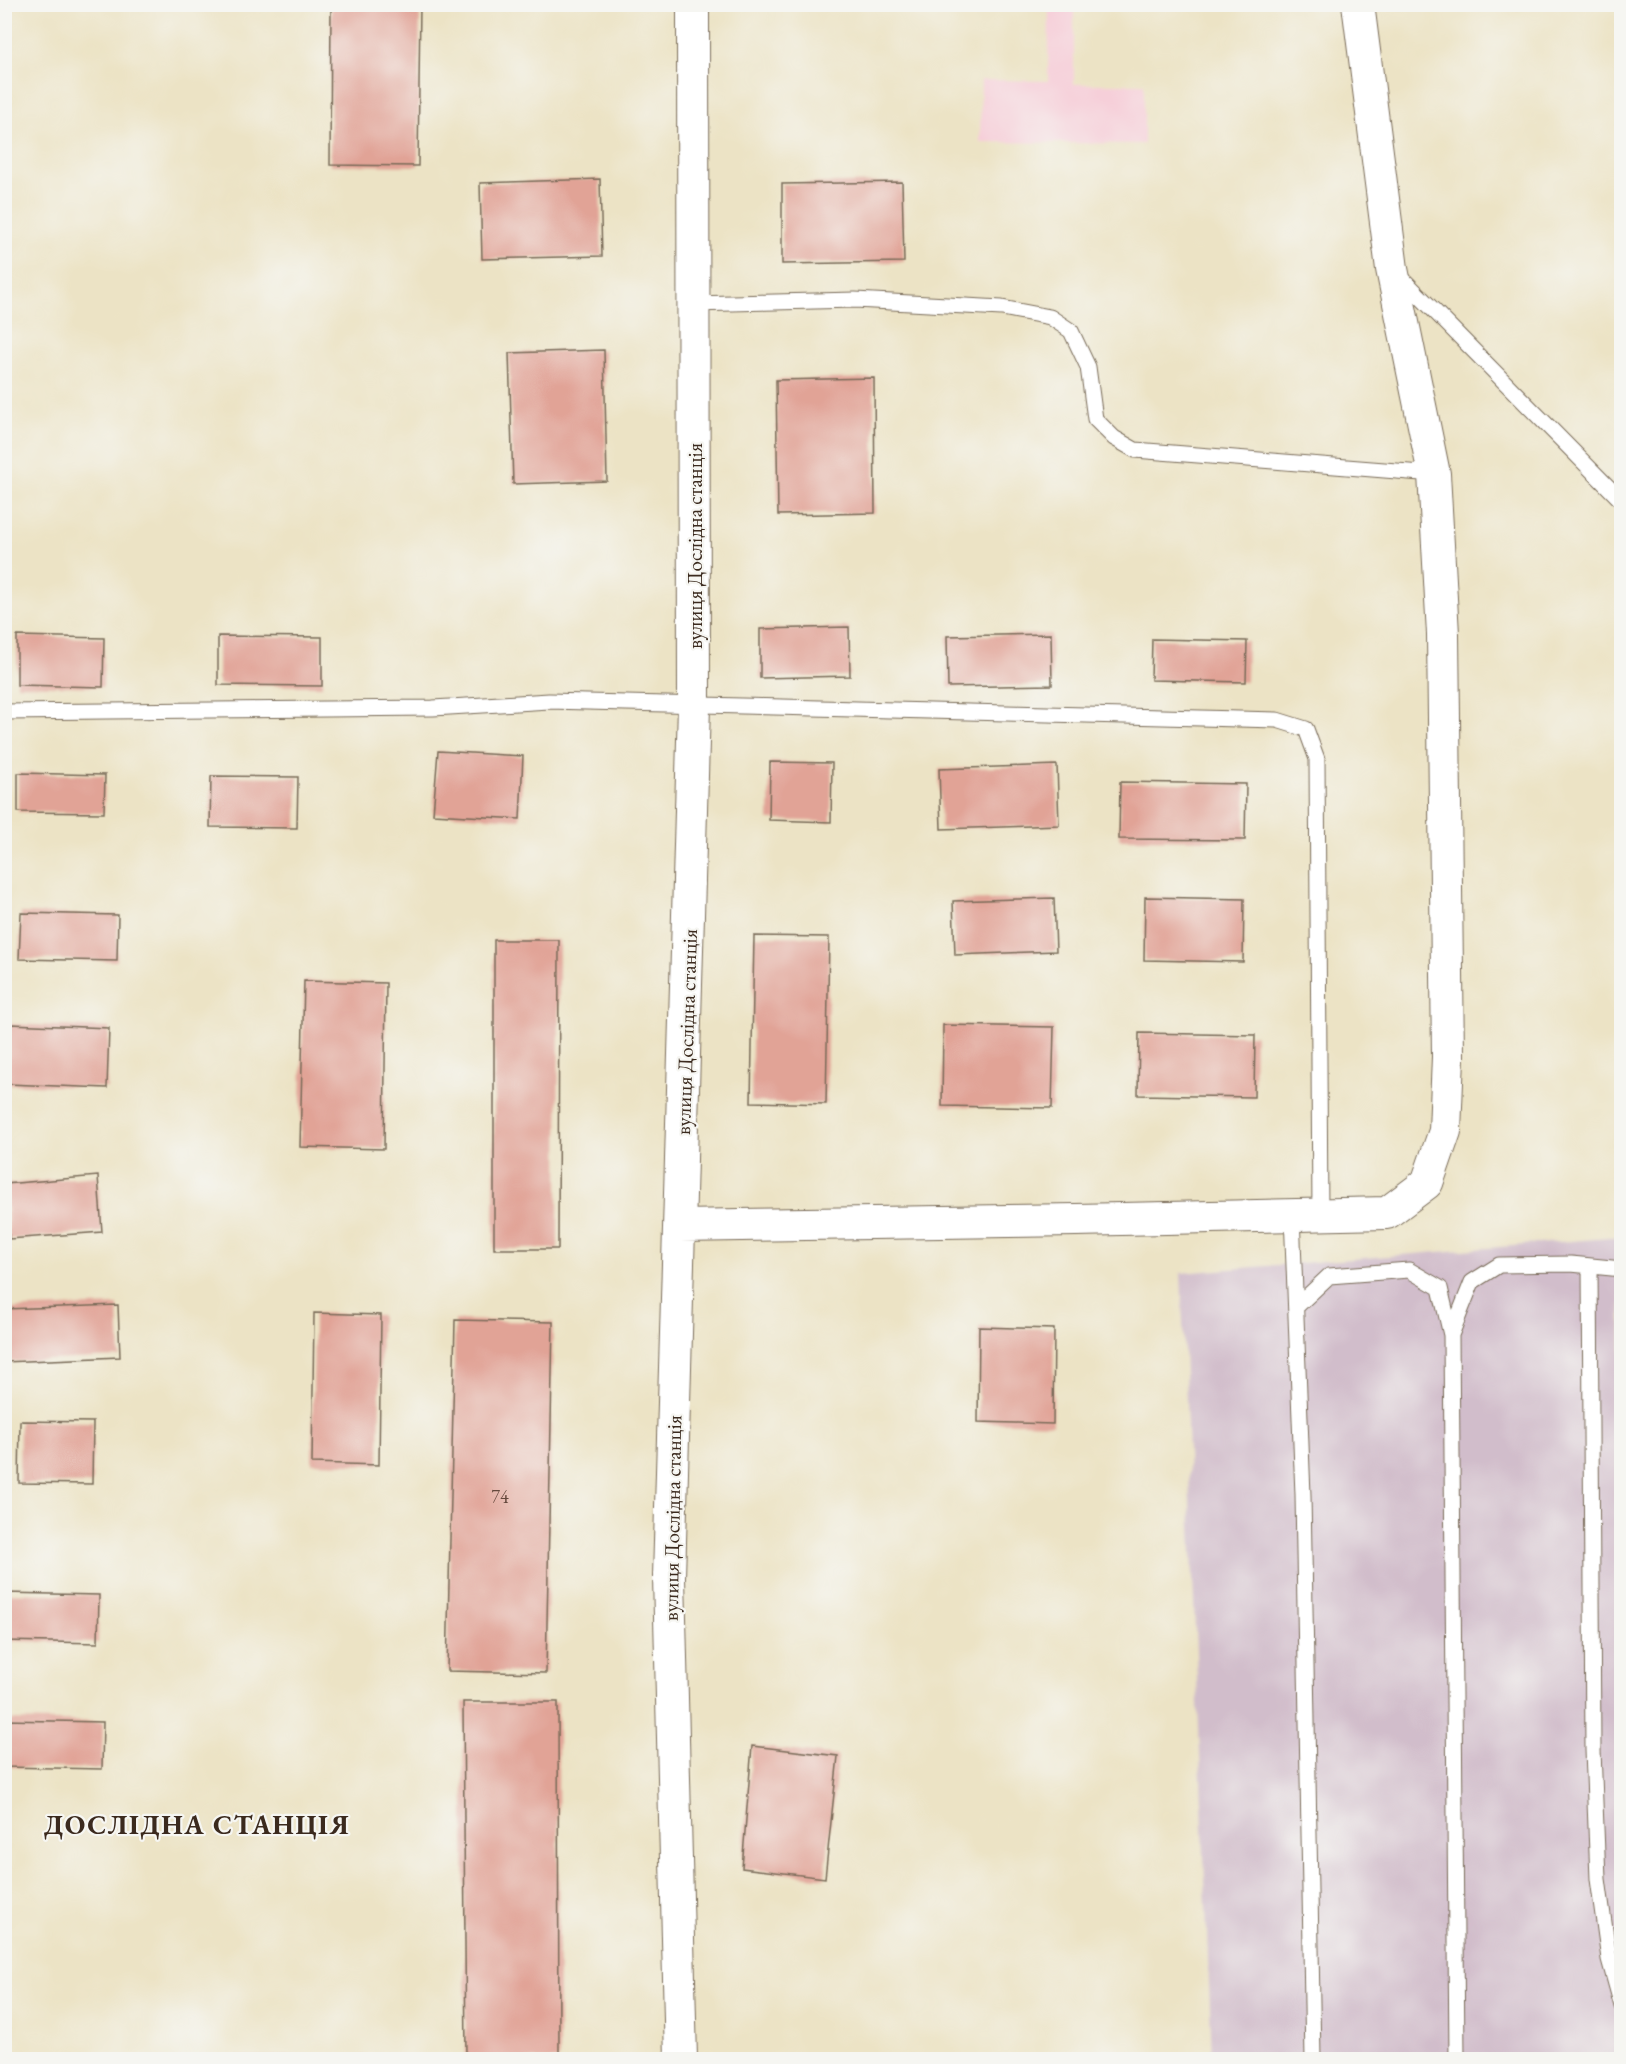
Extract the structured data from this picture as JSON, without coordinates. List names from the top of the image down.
{
  "streets": {
    "street": ["вулиця Дослідна станція"]
  },
  "districts": ["ДОСЛІДНА СТАНЦІЯ"],
  "house_numbers": ["74"]
}
